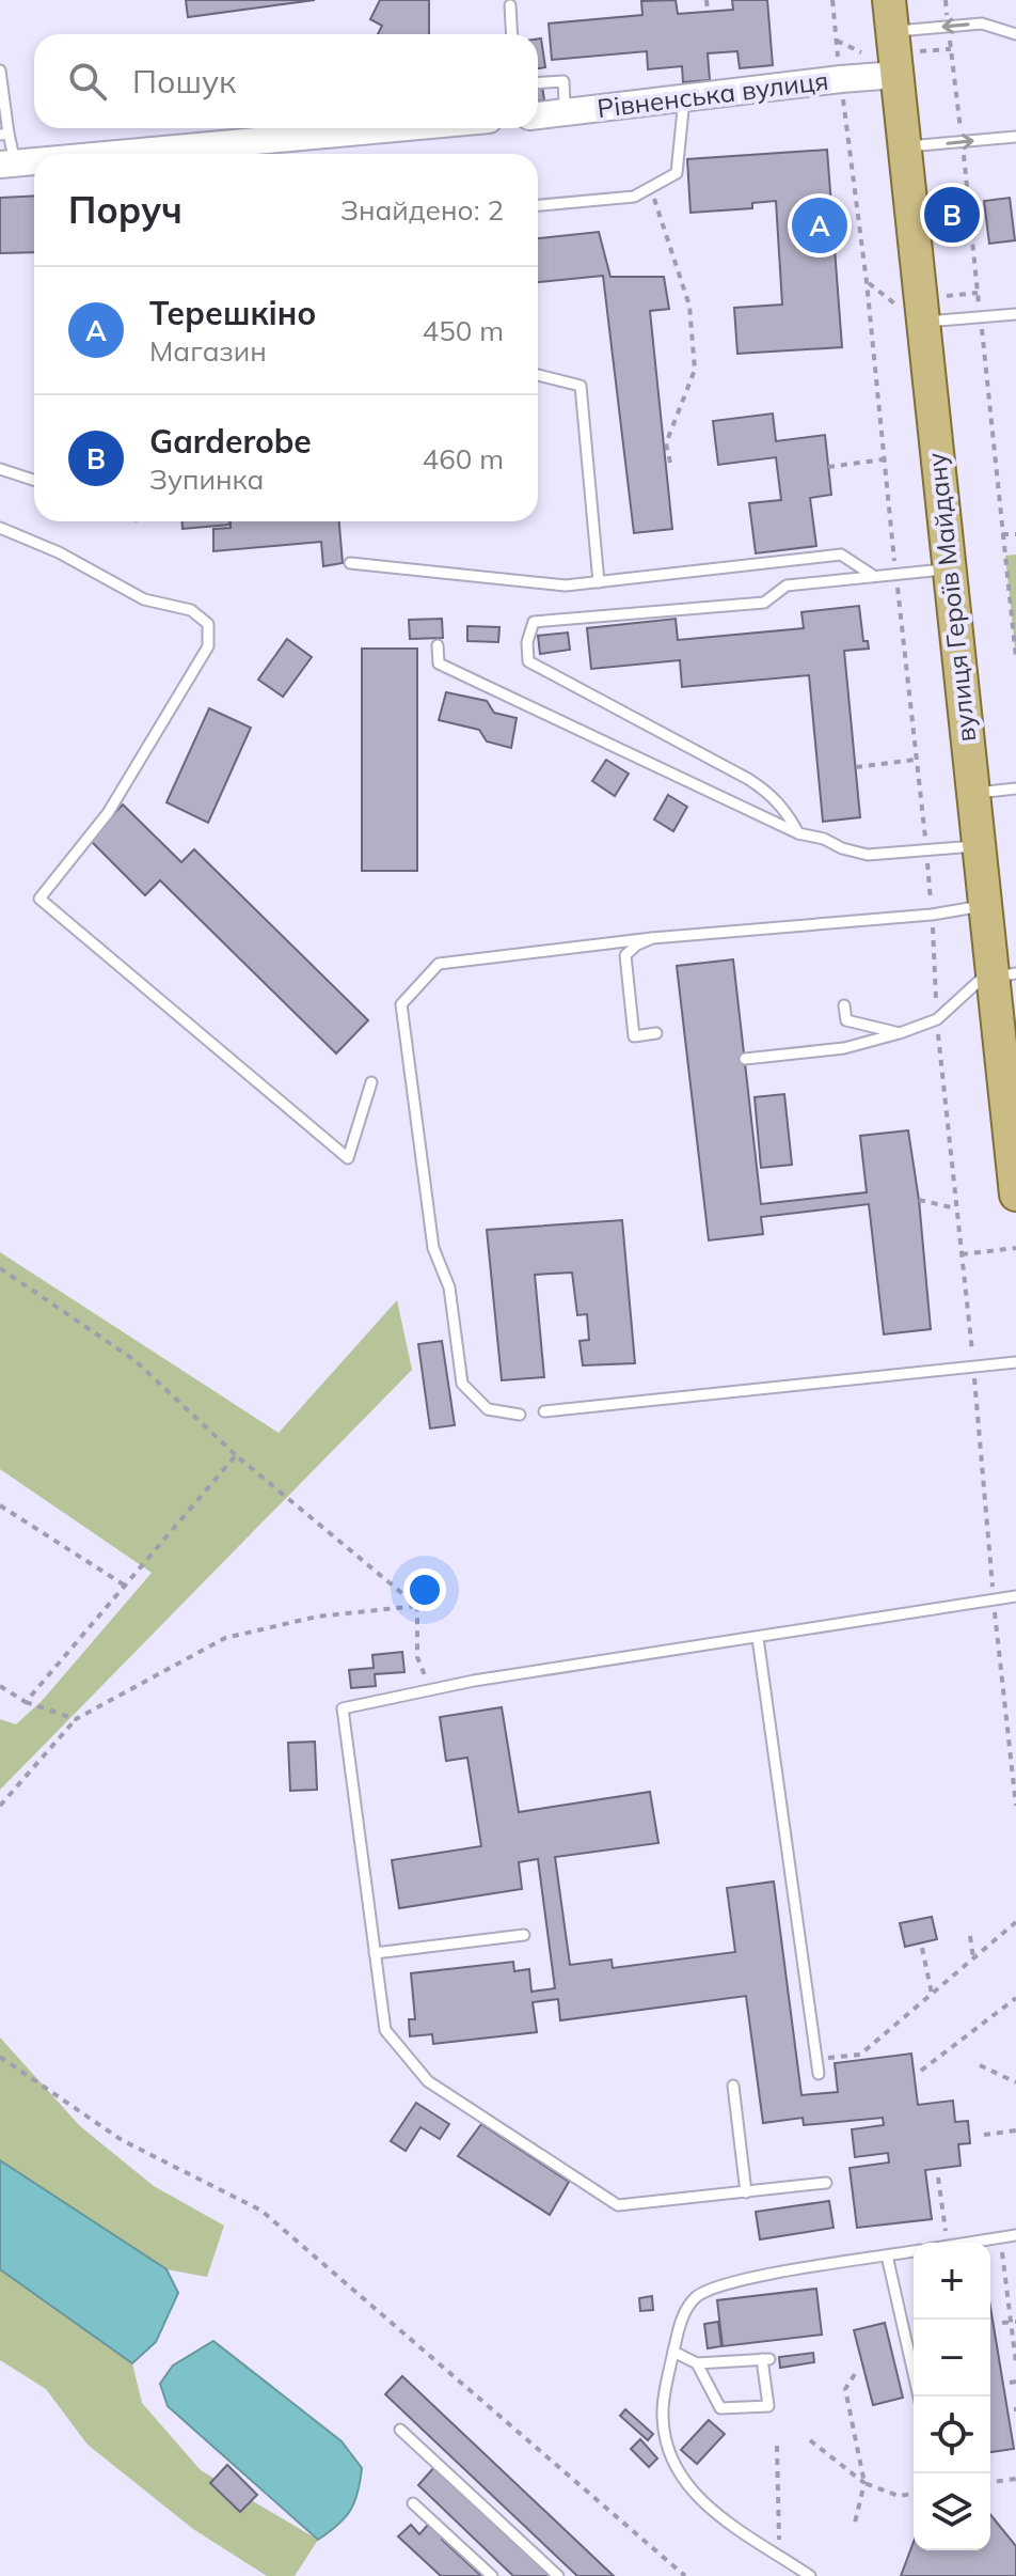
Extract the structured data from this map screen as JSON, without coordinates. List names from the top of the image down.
{
  "streets": {
    "main road": ["вулиця Героїв Майдану"],
    "street": ["Рівненська вулиця"]
  },
  "crossings": [
    ["Рівненська вулиця", "вулиця Героїв Майдану"]
  ],
  "page": {
    "search": "Пошук",
    "heading": ["Поруч", "Знайдено: 2"],
    "pins": ["B", "A"],
    "list": [
      {
        "mark": "A",
        "name": "Терешкіно",
        "note": "Магазин",
        "value": "450 m"
      },
      {
        "mark": "B",
        "name": "Garderobe",
        "note": "Зупинка",
        "value": "460 m"
      }
    ],
    "map_buttons": ["+", "−"]
  }
}
